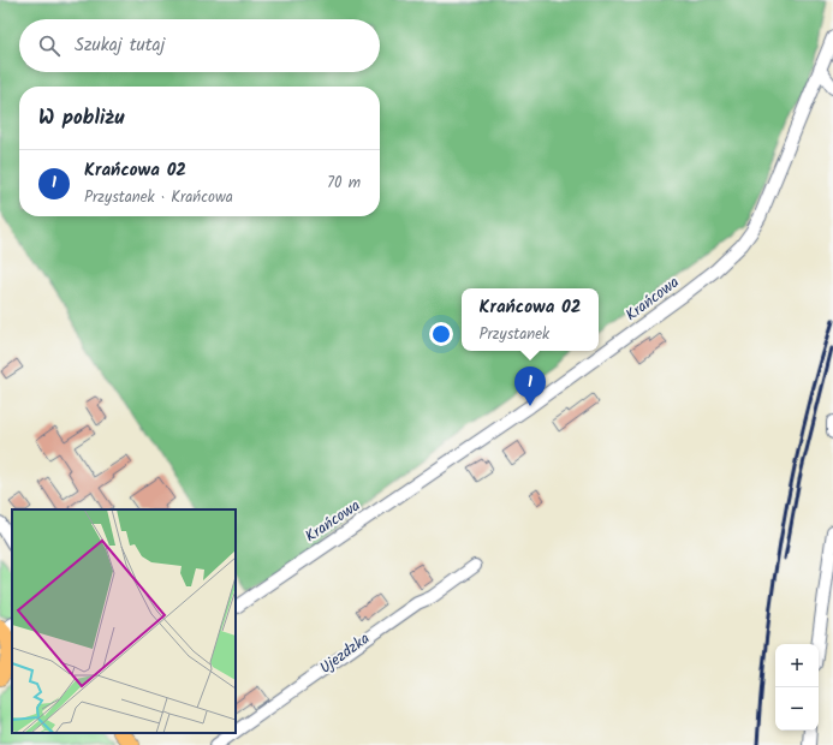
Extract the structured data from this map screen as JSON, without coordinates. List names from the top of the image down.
{
  "streets": {
    "street": ["Krańcowa", "Ujezdzka"]
  },
  "page": {
    "search": "Szukaj tutaj",
    "heading": "W pobliżu",
    "list": [
      {
        "mark": "1",
        "name": "Krańcowa 02",
        "note": "Przystanek · Krańcowa",
        "value": "70 m"
      }
    ],
    "popup": ["Krańcowa 02", "Przystanek"],
    "pins": "1",
    "map_buttons": ["+", "−"]
  }
}
